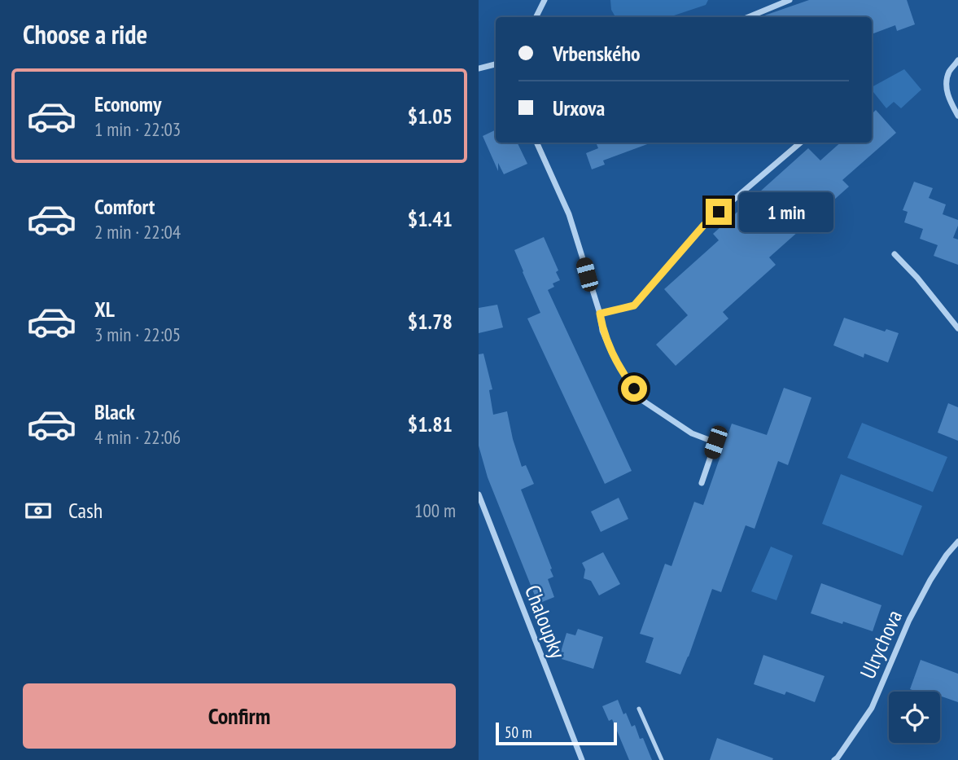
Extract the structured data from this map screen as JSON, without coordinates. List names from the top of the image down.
{
  "streets": {
    "street": ["Chaloupky", "Ulrychova"]
  },
  "scale_bar": "50 m",
  "page": {
    "heading": "Choose a ride",
    "banner": ["Vrbenského", "Urxova"],
    "list": [
      {
        "name": "Economy",
        "note": "1 min · 22:03",
        "value": "$1.05"
      },
      {
        "name": "Comfort",
        "note": "2 min · 22:04",
        "value": "$1.41"
      },
      {
        "name": "XL",
        "note": "3 min · 22:05",
        "value": "$1.78"
      },
      {
        "name": "Black",
        "note": "4 min · 22:06",
        "value": "$1.81"
      }
    ],
    "bubble": "1 min",
    "pay": ["Cash", "100 m"],
    "buttons": "Confirm",
    "scale": "50 m"
  }
}
